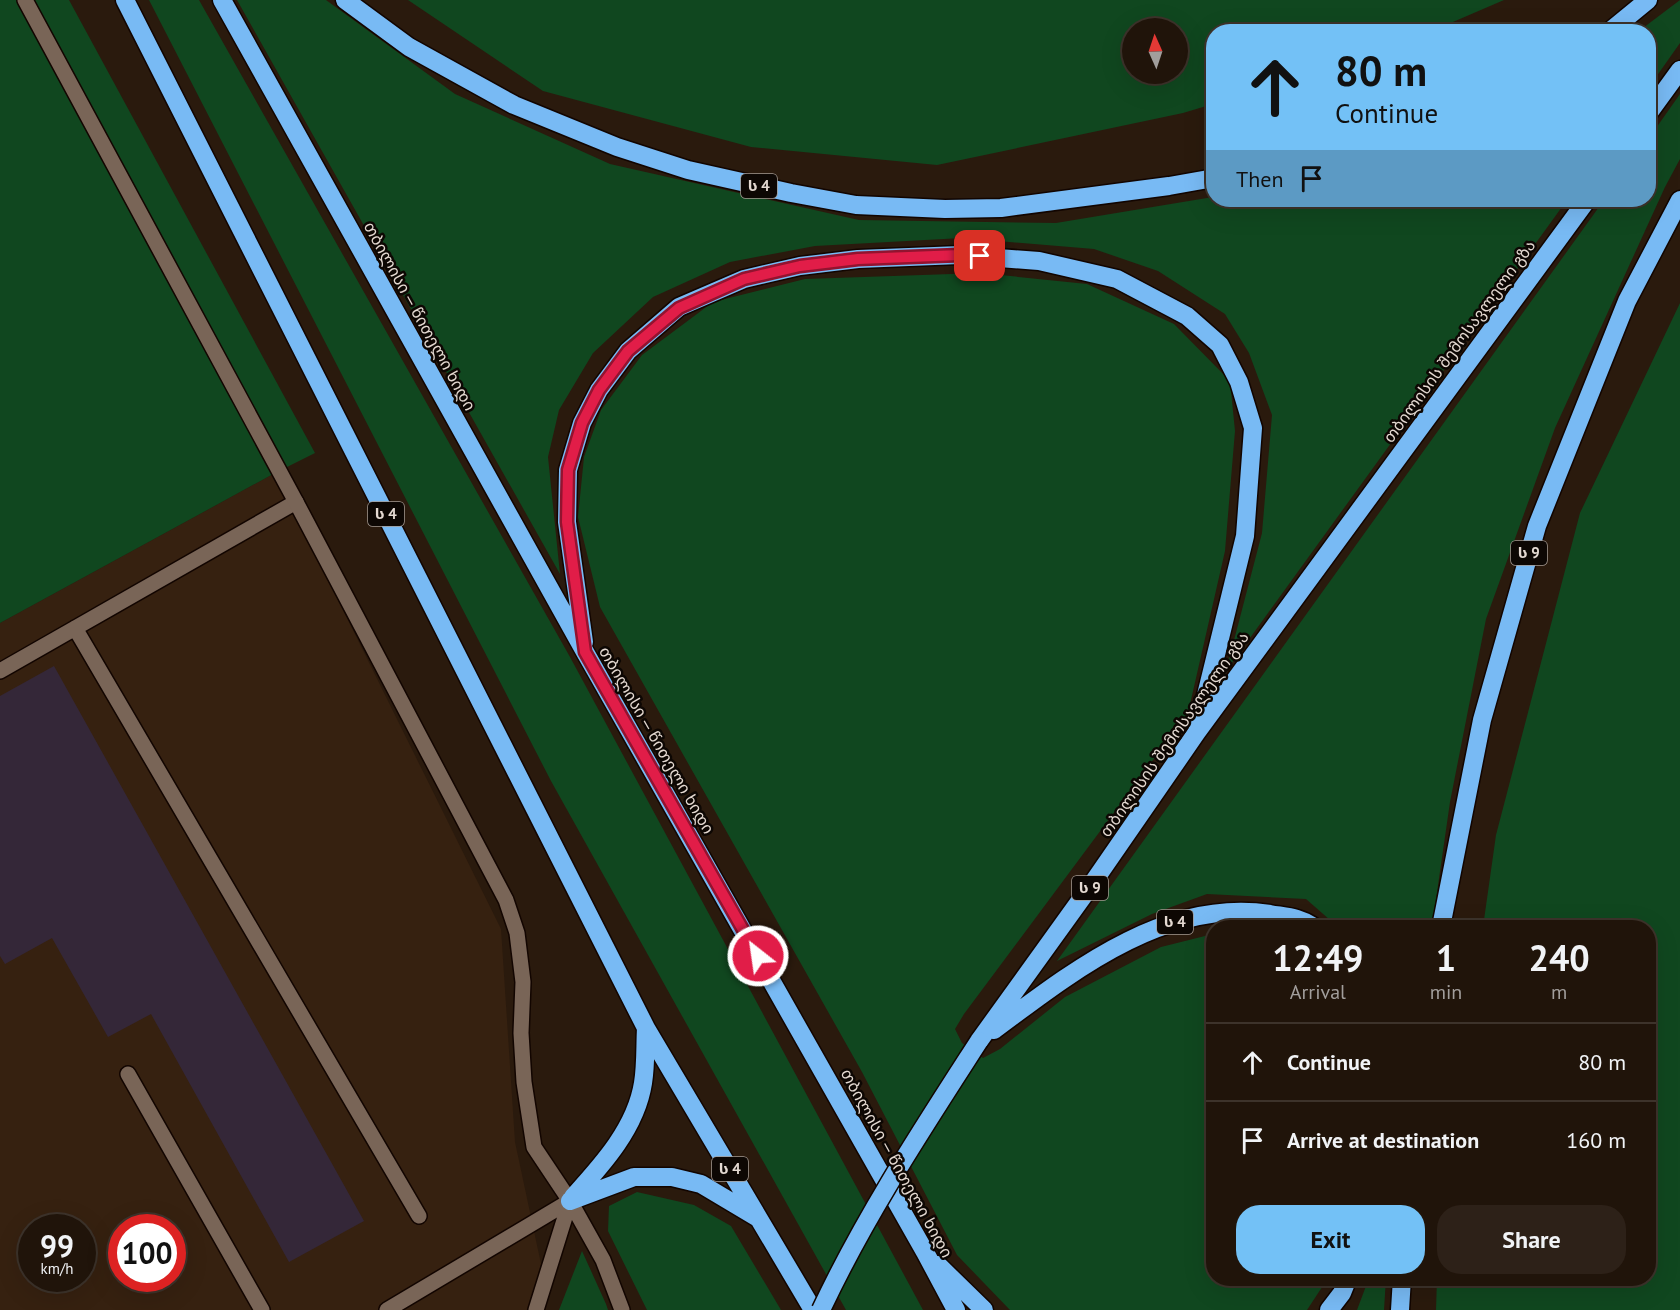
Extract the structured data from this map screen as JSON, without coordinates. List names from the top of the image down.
{
  "streets": {
    "highway": [
      "ს 4",
      "თბილისი — წითელი ხიდი",
      "თბილისის შემოსავლელი გზა",
      "ს 9"
    ]
  },
  "crossings": [
    ["ს 4", "თბილისის შემოსავლელი გზა"],
    ["თბილისი — წითელი ხიდი", "ს 9"],
    ["თბილისის შემოსავლელი გზა", "ს 9"]
  ],
  "north": "top",
  "page": {
    "turn": ["80 m", "Continue"],
    "then": "Then",
    "eta": [
      "12:49",
      "Arrival",
      "1",
      "min",
      "240",
      "m"
    ],
    "list": [
      {
        "name": "Continue",
        "value": "80 m"
      },
      {
        "name": "Arrive at destination",
        "value": "160 m"
      }
    ],
    "buttons": ["Exit", "Share"],
    "speed": "99 km/h",
    "limit": "100"
  }
}
